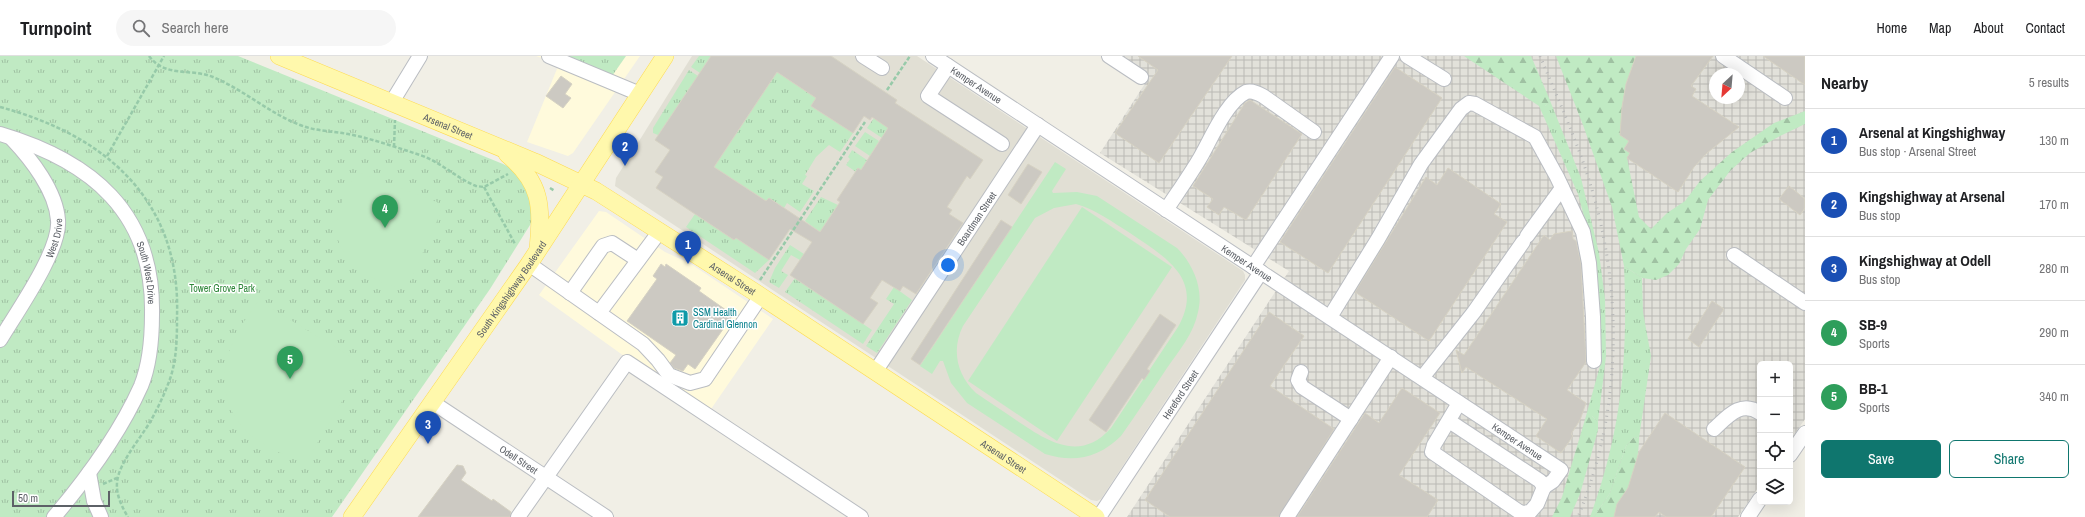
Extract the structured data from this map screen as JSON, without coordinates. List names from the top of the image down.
{
  "streets": {
    "main road": ["Arsenal Street", "South Kingshighway Boulevard"],
    "street": [
      "Kemper Avenue",
      "Boardman Street",
      "West Drive",
      "South West Drive",
      "Hereford Street",
      "Odell Street"
    ]
  },
  "crossings": [
    ["Kemper Avenue", "Boardman Street"],
    ["Kemper Avenue", "Hereford Street"],
    ["Arsenal Street", "Boardman Street"],
    ["Arsenal Street", "South Kingshighway Boulevard"],
    ["Arsenal Street", "Hereford Street"],
    ["West Drive", "South West Drive"],
    ["South Kingshighway Boulevard", "Odell Street"]
  ],
  "parks": ["Tower Grove Park"],
  "places": {
    "building": ["SSM Health Cardinal Glennon"]
  },
  "scale_bar": "50 m",
  "north": "bottom left",
  "page": {
    "header": "Turnpoint",
    "search": "Search here",
    "nav": [
      "Home",
      "Map",
      "About",
      "Contact"
    ],
    "heading": ["Nearby", "5 results"],
    "list": [
      {
        "mark": "1",
        "name": "Arsenal at Kingshighway",
        "note": "Bus stop · Arsenal Street",
        "value": "130 m"
      },
      {
        "mark": "2",
        "name": "Kingshighway at Arsenal",
        "note": "Bus stop",
        "value": "170 m"
      },
      {
        "mark": "3",
        "name": "Kingshighway at Odell",
        "note": "Bus stop",
        "value": "280 m"
      },
      {
        "mark": "4",
        "name": "SB-9",
        "note": "Sports",
        "value": "290 m"
      },
      {
        "mark": "5",
        "name": "BB-1",
        "note": "Sports",
        "value": "340 m"
      }
    ],
    "pins": [
      "2",
      "4",
      "1",
      "5",
      "3"
    ],
    "map_buttons": ["+", "−"],
    "buttons": ["Save", "Share"],
    "scale": "50 m"
  }
}
